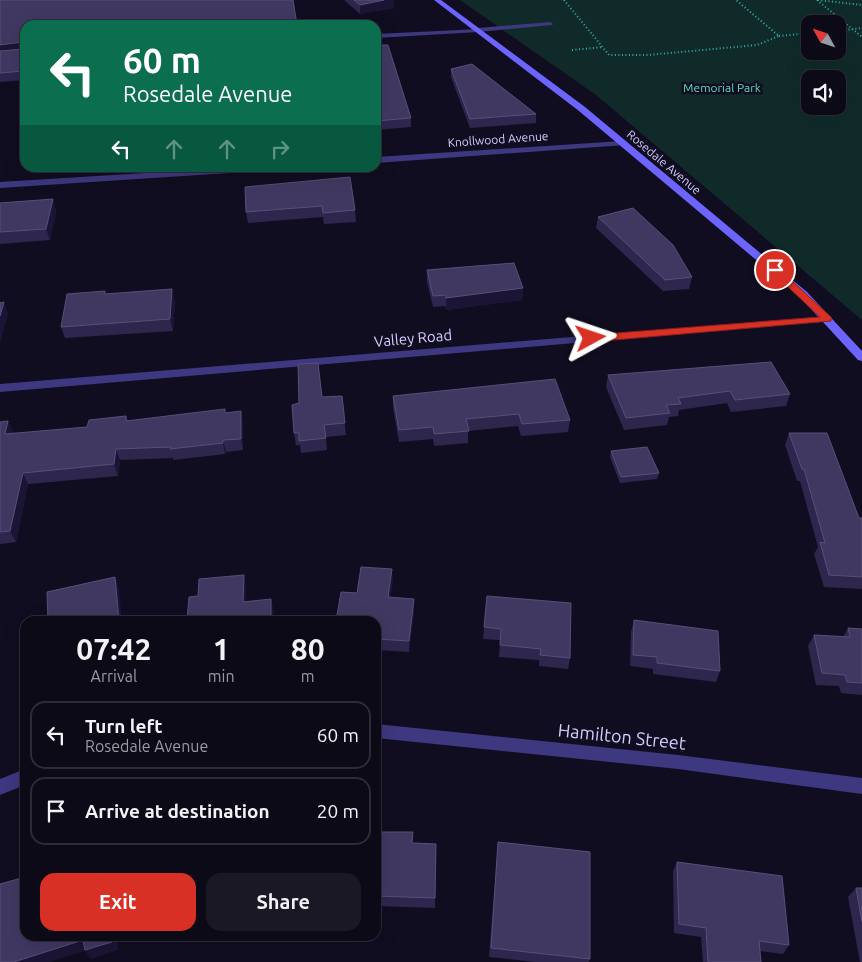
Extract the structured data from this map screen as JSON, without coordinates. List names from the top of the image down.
{
  "streets": {
    "street": [
      "Knollwood Avenue",
      "Rosedale Avenue",
      "Valley Road",
      "Hamilton Street"
    ]
  },
  "crossings": [
    ["Knollwood Avenue", "Rosedale Avenue"],
    ["Rosedale Avenue", "Valley Road"]
  ],
  "parks": ["Memorial Park"],
  "north": "top left",
  "page": {
    "turn": ["60 m", "Rosedale Avenue"],
    "eta": [
      "07:42",
      "Arrival",
      "1",
      "min",
      "80",
      "m"
    ],
    "list": [
      {
        "name": "Turn left",
        "note": "Rosedale Avenue",
        "value": "60 m"
      },
      {
        "name": "Arrive at destination",
        "value": "20 m"
      }
    ],
    "buttons": ["Exit", "Share"]
  }
}
